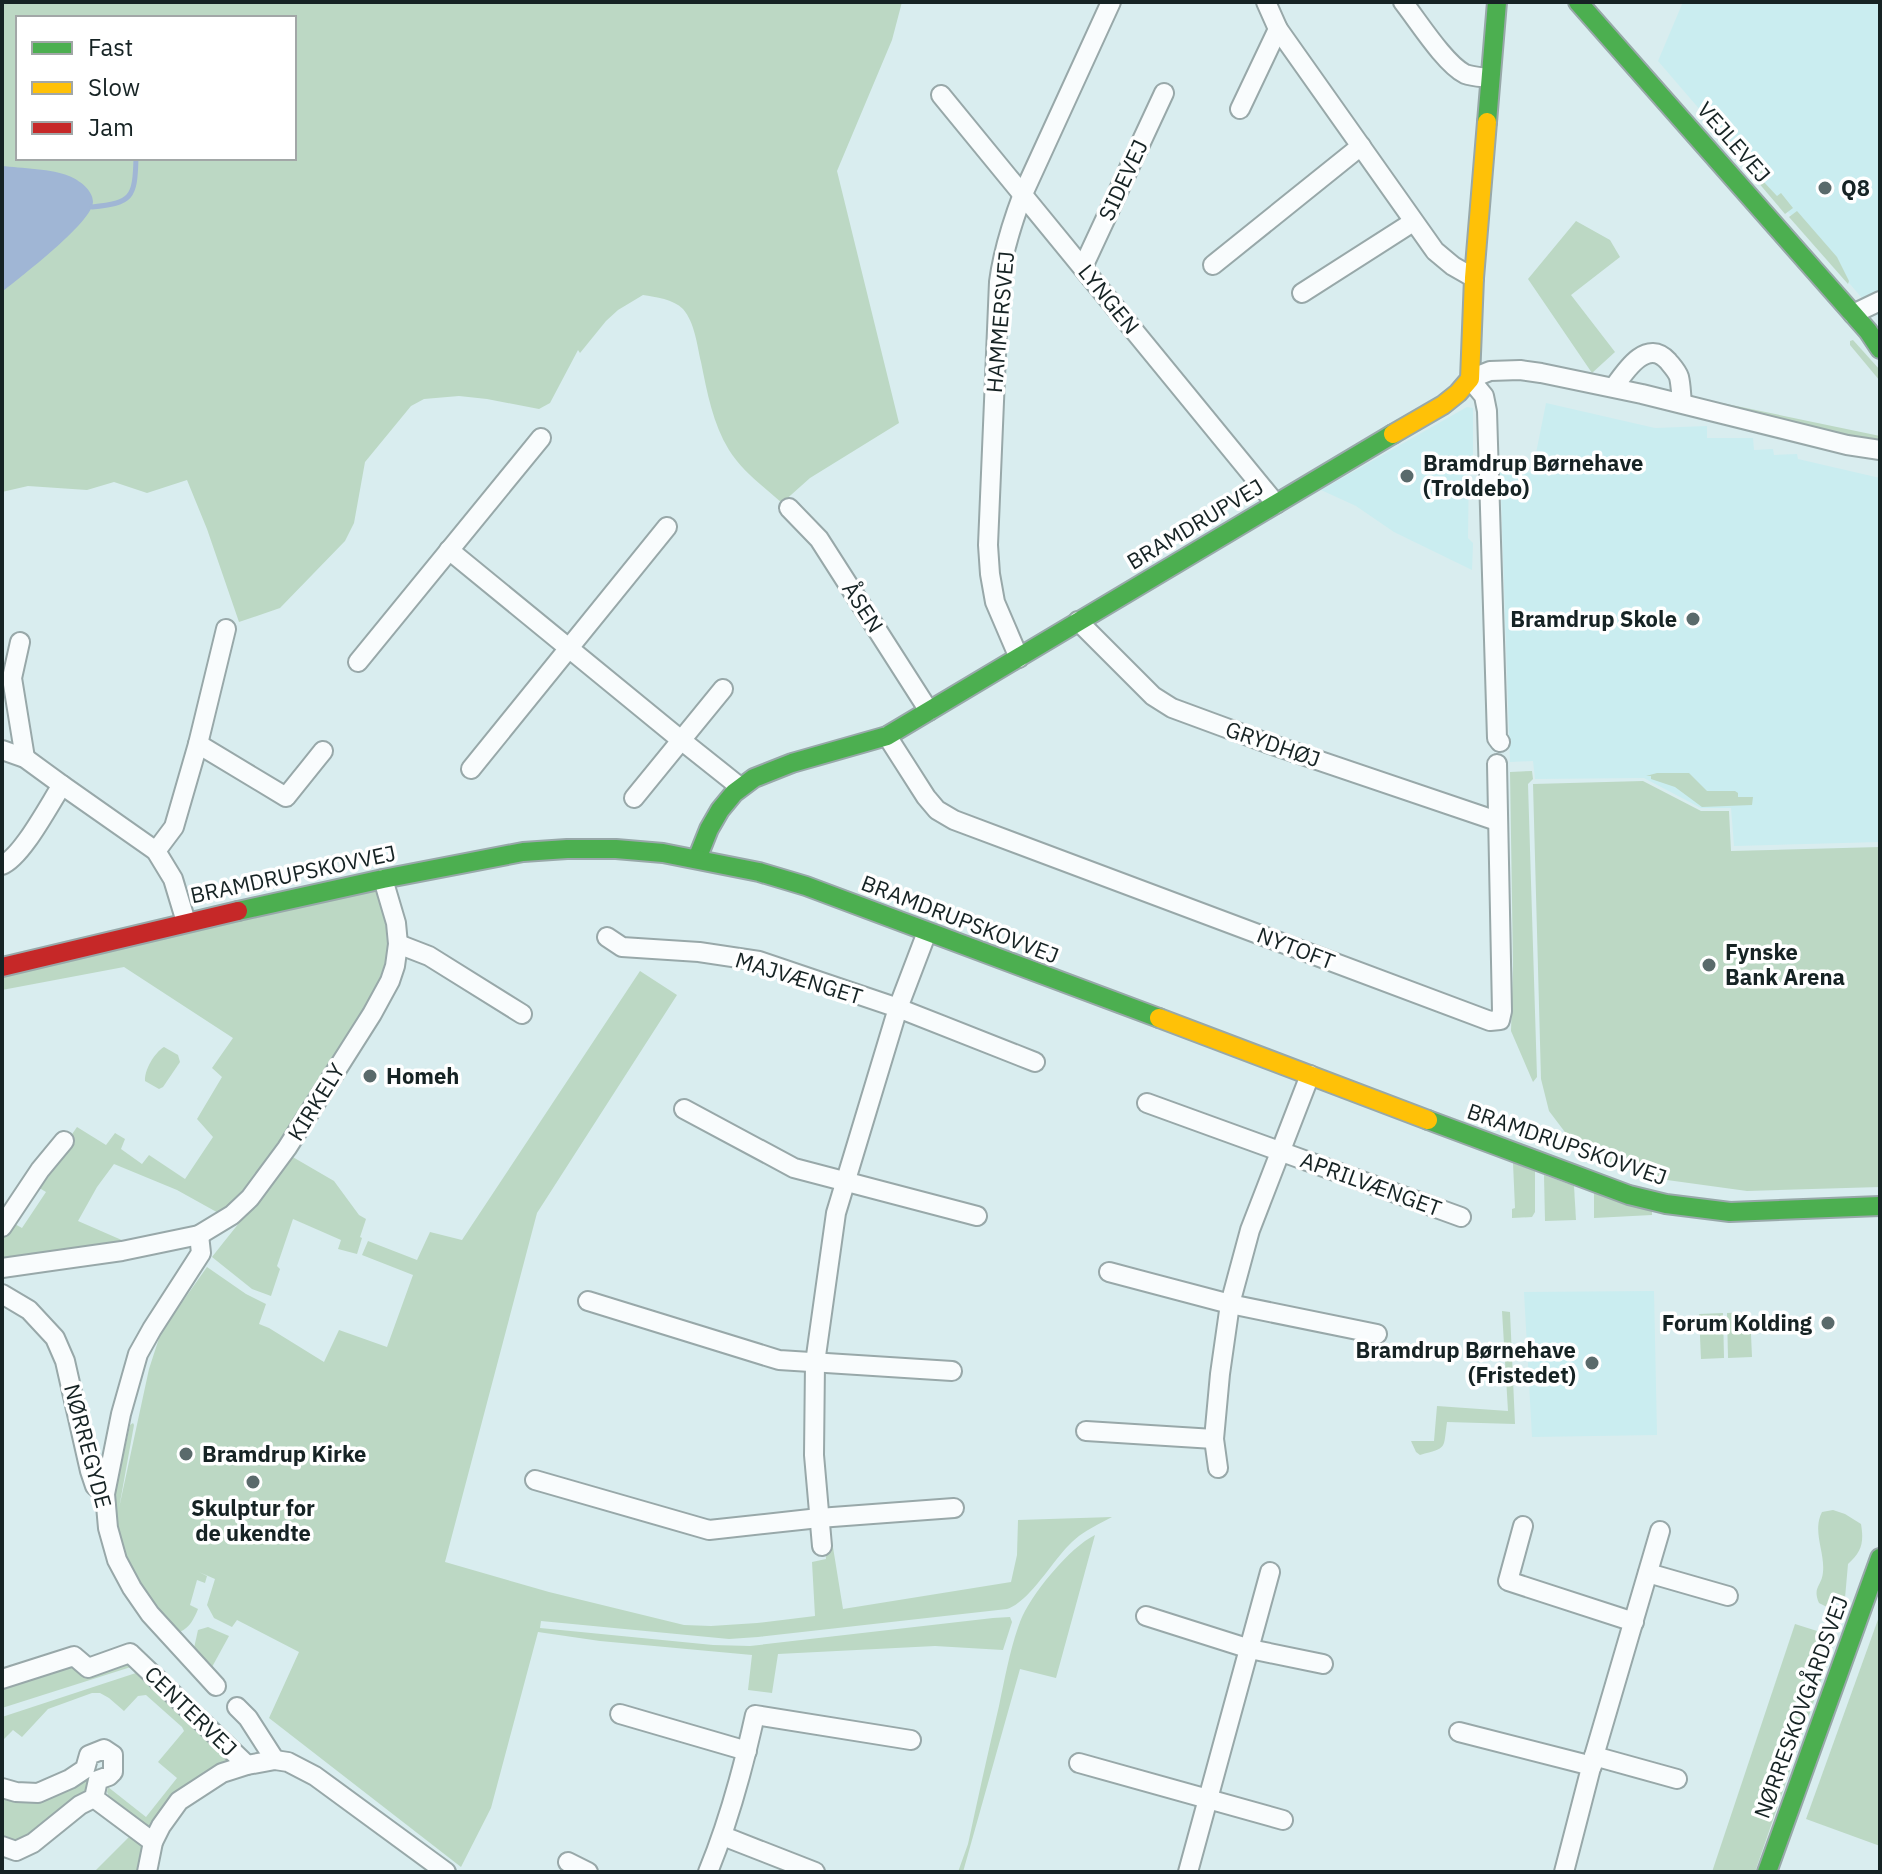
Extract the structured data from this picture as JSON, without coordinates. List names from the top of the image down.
{
  "streets": {
    "street": [
      "VEJLEVEJ",
      "SIDEVEJ",
      "LYNGEN",
      "HAMMERSVEJ",
      "BRAMDRUPVEJ",
      "ÅSEN",
      "GRYDHØJ",
      "BRAMDRUPSKOVVEJ",
      "NYTOFT",
      "MAJVÆNGET",
      "KIRKELY",
      "APRILVÆNGET",
      "NØRREGYDE",
      "NØRRESKOVGÅRDSVEJ",
      "CENTERVEJ"
    ]
  },
  "crossings": [
    ["SIDEVEJ", "LYNGEN"],
    ["LYNGEN", "HAMMERSVEJ"],
    ["LYNGEN", "BRAMDRUPVEJ"],
    ["HAMMERSVEJ", "BRAMDRUPVEJ"],
    ["BRAMDRUPVEJ", "ÅSEN"],
    ["BRAMDRUPVEJ", "GRYDHØJ"],
    ["BRAMDRUPVEJ", "BRAMDRUPSKOVVEJ"],
    ["BRAMDRUPVEJ", "NYTOFT"],
    ["GRYDHØJ", "NYTOFT"],
    ["BRAMDRUPSKOVVEJ", "KIRKELY"],
    ["BRAMDRUPSKOVVEJ", "APRILVÆNGET"]
  ],
  "places": [
    "Q8",
    "Bramdrup Børnehave (Troldebo)",
    "Bramdrup Skole",
    "Fynske Bank Arena",
    "Homeh",
    "Forum Kolding",
    "Bramdrup Børnehave (Fristedet)",
    "Bramdrup Kirke",
    "Skulptur for de ukendte"
  ],
  "legend": ["Fast", "Slow", "Jam"]
}
